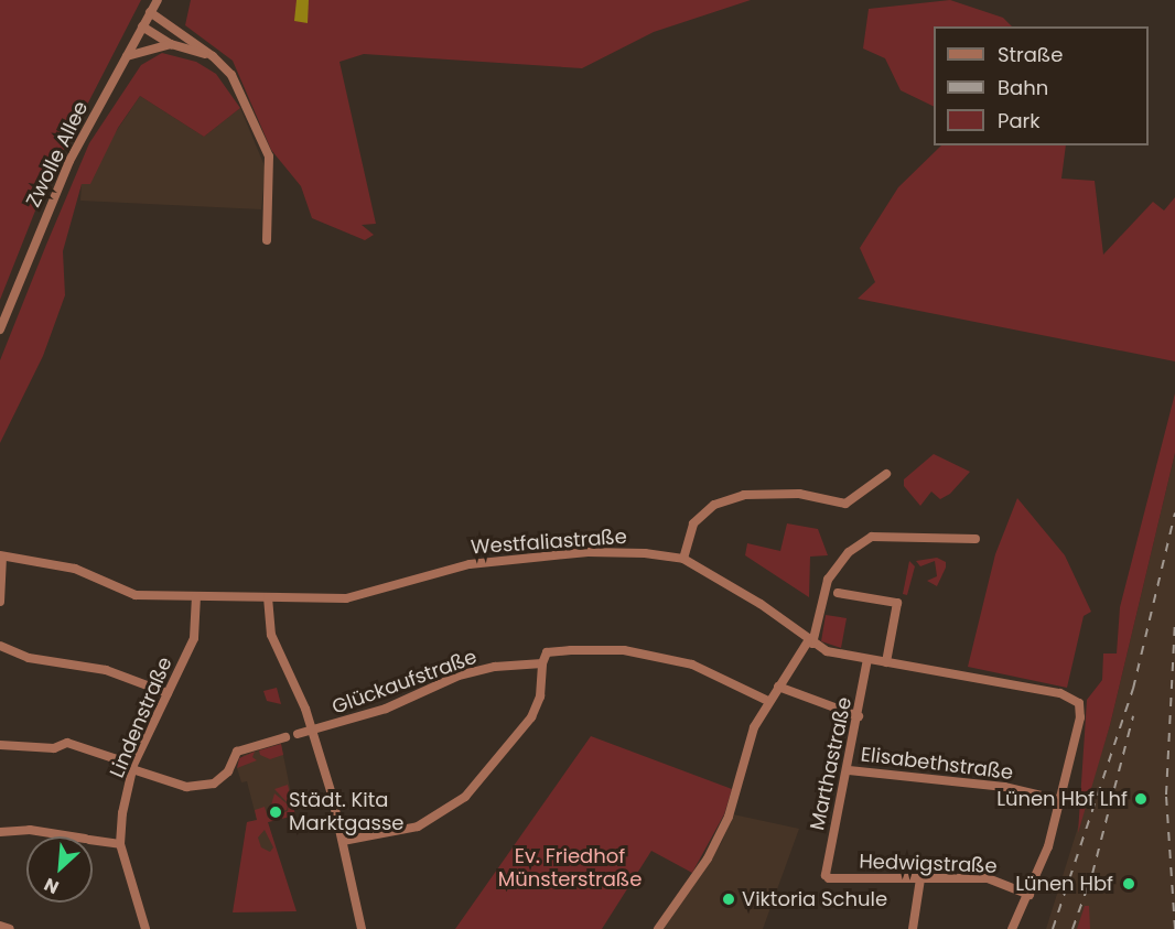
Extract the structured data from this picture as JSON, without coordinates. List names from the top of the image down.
{
  "streets": {
    "street": [
      "Zwolle Allee",
      "Westfaliastraße",
      "Glückaufstraße",
      "Lindenstraße",
      "Marthastraße",
      "Elisabethstraße",
      "Hedwigstraße"
    ]
  },
  "crossings": [
    ["Westfaliastraße", "Lindenstraße"],
    ["Westfaliastraße", "Marthastraße"],
    ["Westfaliastraße", "Elisabethstraße"],
    ["Marthastraße", "Elisabethstraße"],
    ["Marthastraße", "Hedwigstraße"]
  ],
  "parks": ["Ev. Friedhof Münsterstraße"],
  "places": [
    "Lünen Hbf Lhf",
    "Städt. Kita Marktgasse",
    "Lünen Hbf",
    "Viktoria Schule"
  ],
  "legend": ["Straße", "Bahn", "Park"],
  "north": "bottom left"
}
